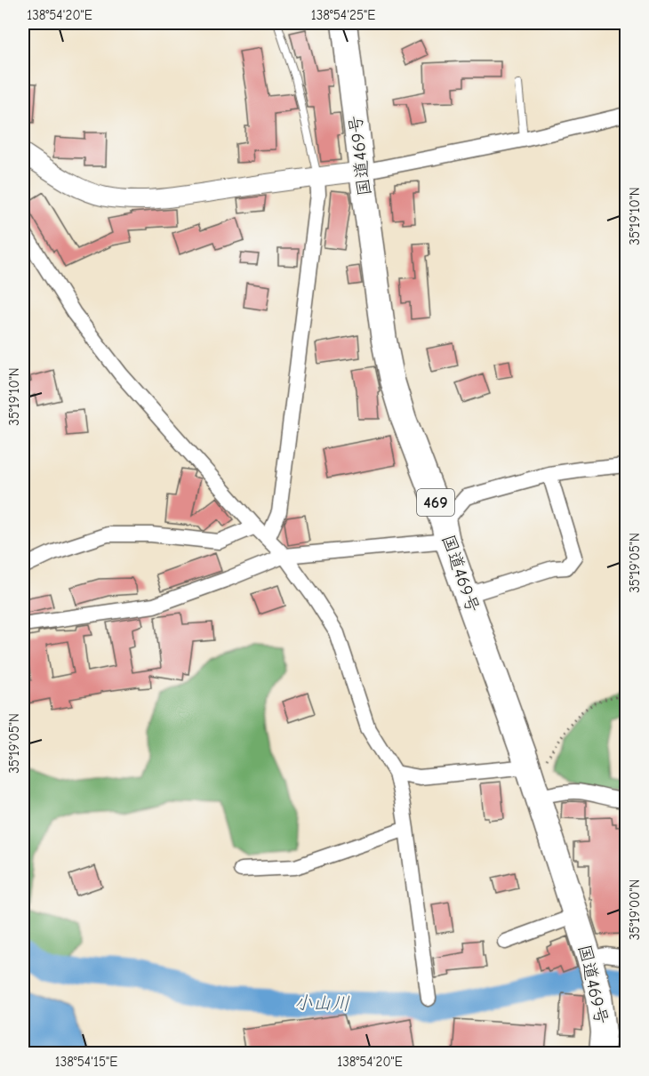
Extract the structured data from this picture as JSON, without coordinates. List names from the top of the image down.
{
  "streets": {
    "highway": ["国道469号", "469"]
  },
  "water": ["小山川"],
  "coordinates": [
    "138°54'20\"E",
    "138°54'25\"E",
    "35°19'10\"N",
    "35°19'05\"N",
    "35°19'00\"N",
    "138°54'15\"E"
  ]
}
